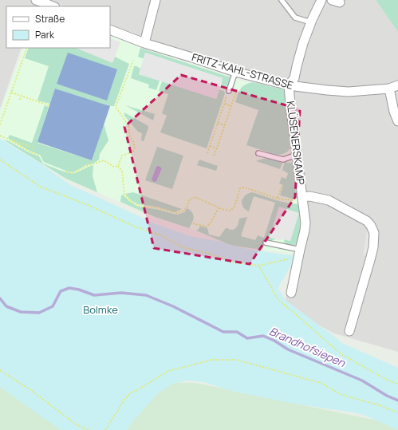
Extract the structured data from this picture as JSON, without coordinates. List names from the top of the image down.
{
  "streets": {
    "street": ["FRITZ-KAHL-STRASSE", "KLÜSENERSKAMP"]
  },
  "crossings": [
    ["FRITZ-KAHL-STRASSE", "KLÜSENERSKAMP"]
  ],
  "water": ["Brandhofsiepen"],
  "parks": ["Bolmke"],
  "legend": ["Straße", "Park"]
}
